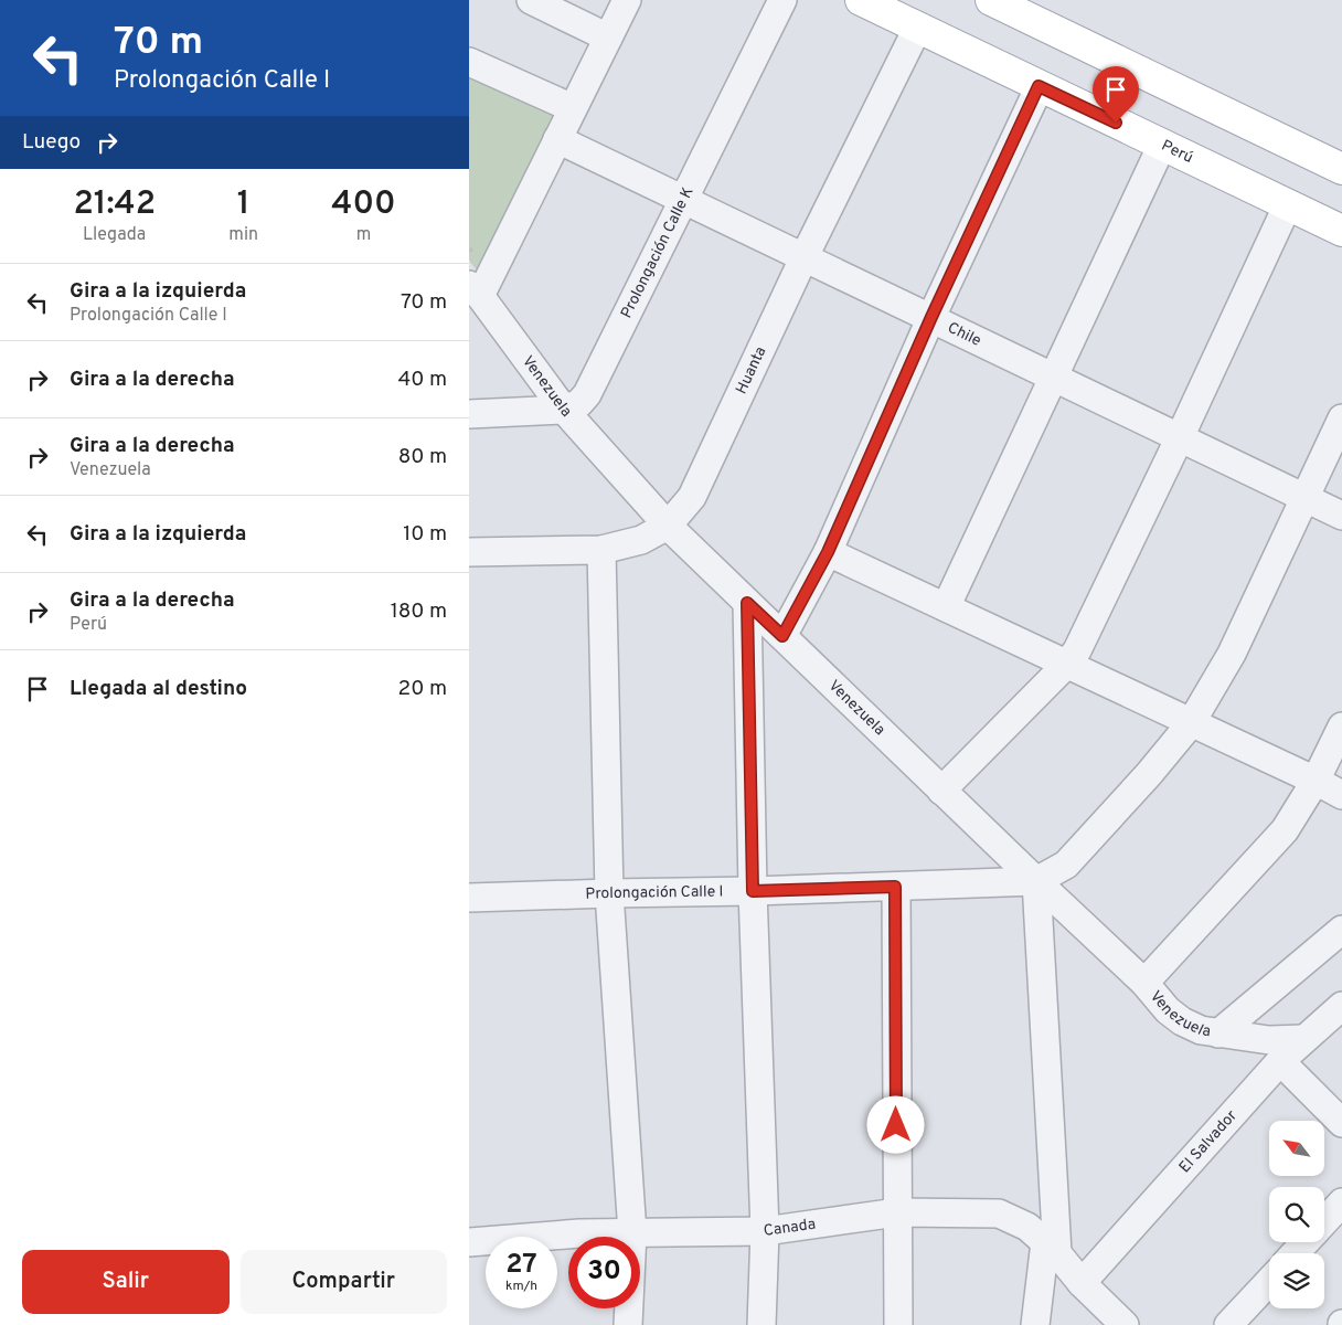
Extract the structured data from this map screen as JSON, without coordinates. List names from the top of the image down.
{
  "streets": {
    "main road": ["Perú"],
    "street": [
      "Prolongación Calle K",
      "Chile",
      "Huanta",
      "Venezuela",
      "Prolongación Calle I",
      "El Salvador",
      "Canada"
    ]
  },
  "crossings": [
    ["Perú", "Huanta"],
    ["Prolongación Calle K", "Chile"],
    ["Prolongación Calle K", "Venezuela"],
    ["Chile", "Huanta"],
    ["Huanta", "Venezuela"],
    ["Venezuela", "Prolongación Calle I"],
    ["Venezuela", "El Salvador"],
    ["El Salvador", "Canada"]
  ],
  "north": "top left",
  "page": {
    "turn": ["70 m", "Prolongación Calle I"],
    "then": "Luego",
    "eta": [
      "21:42",
      "Llegada",
      "1",
      "min",
      "400",
      "m"
    ],
    "list": [
      {
        "name": "Gira a la izquierda",
        "note": "Prolongación Calle I",
        "value": "70 m"
      },
      {
        "name": "Gira a la derecha",
        "value": "40 m"
      },
      {
        "name": "Gira a la derecha",
        "note": "Venezuela",
        "value": "80 m"
      },
      {
        "name": "Gira a la izquierda",
        "value": "10 m"
      },
      {
        "name": "Gira a la derecha",
        "note": "Perú",
        "value": "180 m"
      },
      {
        "name": "Llegada al destino",
        "value": "20 m"
      }
    ],
    "speed": "27 km/h",
    "limit": "30",
    "buttons": ["Salir", "Compartir"]
  }
}
